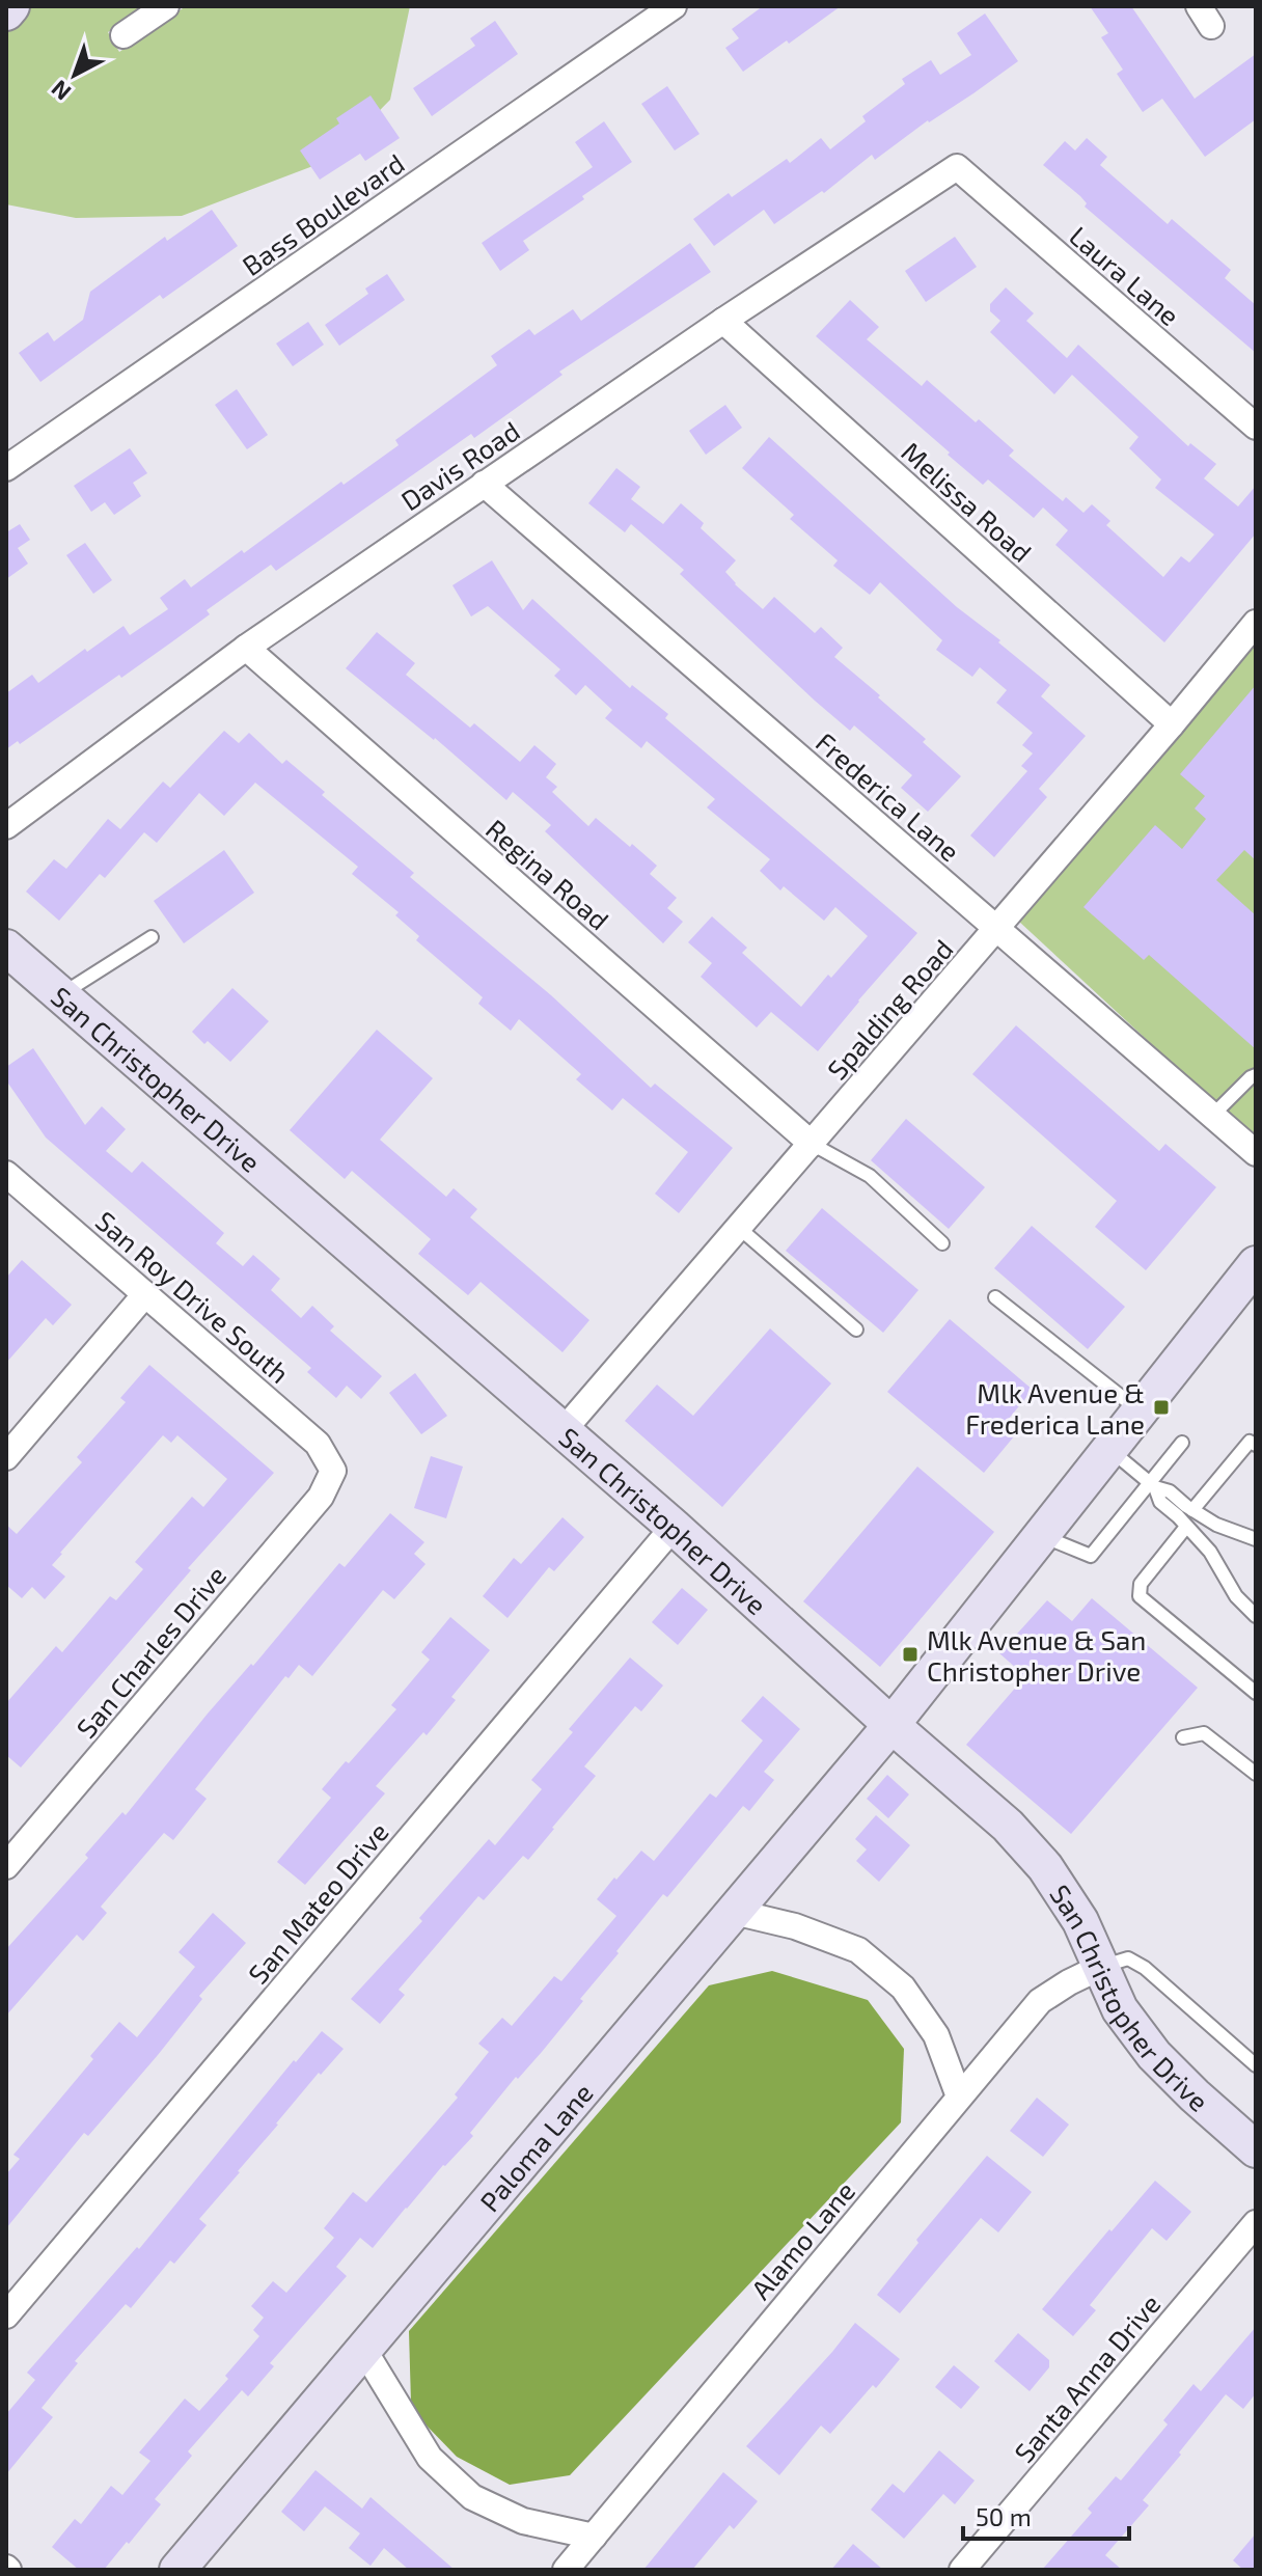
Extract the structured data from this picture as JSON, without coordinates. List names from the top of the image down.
{
  "streets": {
    "street": [
      "Bass Boulevard",
      "Laura Lane",
      "Davis Road",
      "Melissa Road",
      "Frederica Lane",
      "Regina Road",
      "Spalding Road",
      "San Christopher Drive",
      "San Roy Drive South",
      "San Charles Drive",
      "San Mateo Drive",
      "Paloma Lane",
      "Alamo Lane",
      "Santa Anna Drive"
    ]
  },
  "crossings": [
    ["Laura Lane", "Davis Road"],
    ["Davis Road", "Melissa Road"],
    ["Davis Road", "Frederica Lane"],
    ["Davis Road", "Regina Road"],
    ["Melissa Road", "Spalding Road"],
    ["Frederica Lane", "Spalding Road"],
    ["Regina Road", "Spalding Road"],
    ["Spalding Road", "San Christopher Drive"],
    ["San Christopher Drive", "San Mateo Drive"],
    ["San Christopher Drive", "Paloma Lane"],
    ["San Christopher Drive", "Alamo Lane"],
    ["San Roy Drive South", "San Charles Drive"]
  ],
  "places": {
    "transit": ["Mlk Avenue & Frederica Lane", "Mlk Avenue & San Christopher Drive"]
  },
  "scale_bar": "50 m",
  "north": "bottom left"
}
